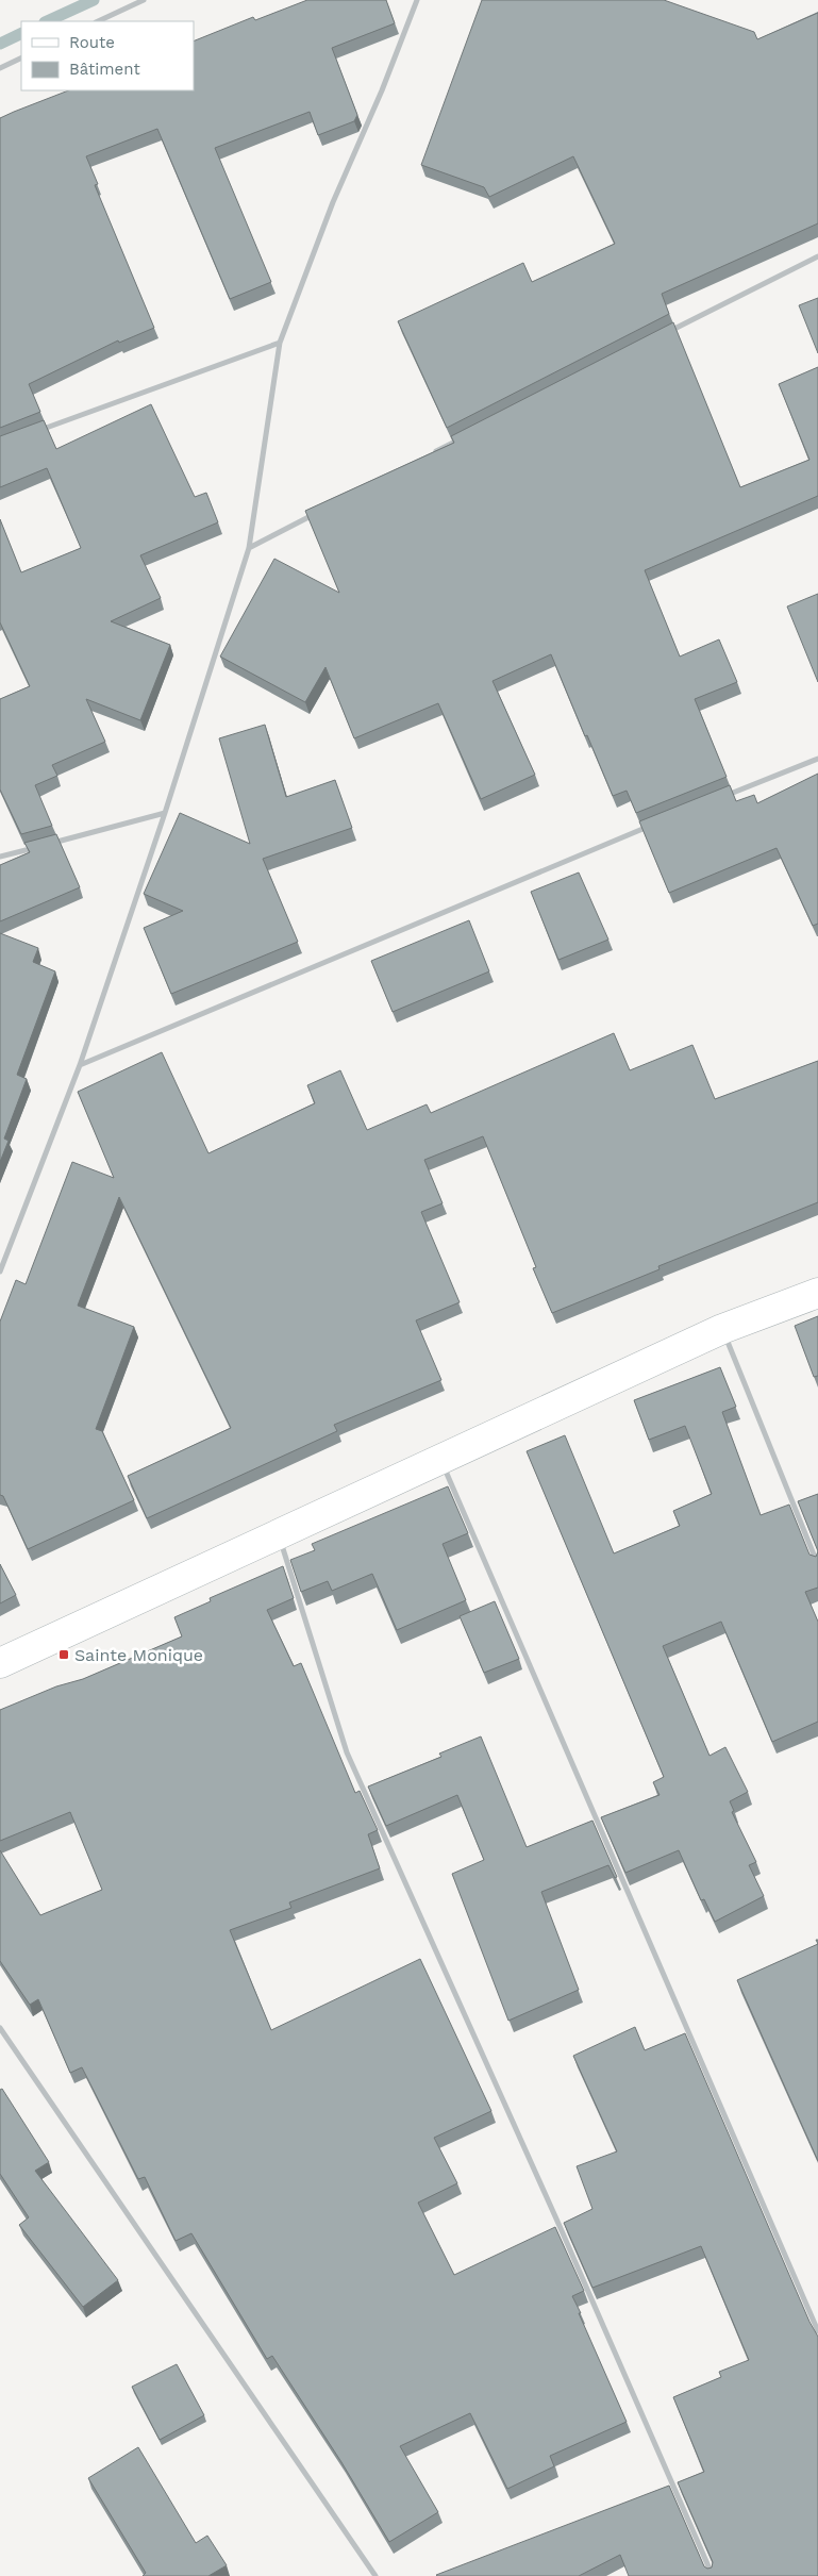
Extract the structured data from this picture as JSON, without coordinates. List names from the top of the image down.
{
  "places": {
    "transit": ["Sainte Monique"]
  },
  "legend": ["Route", "Bâtiment"]
}
